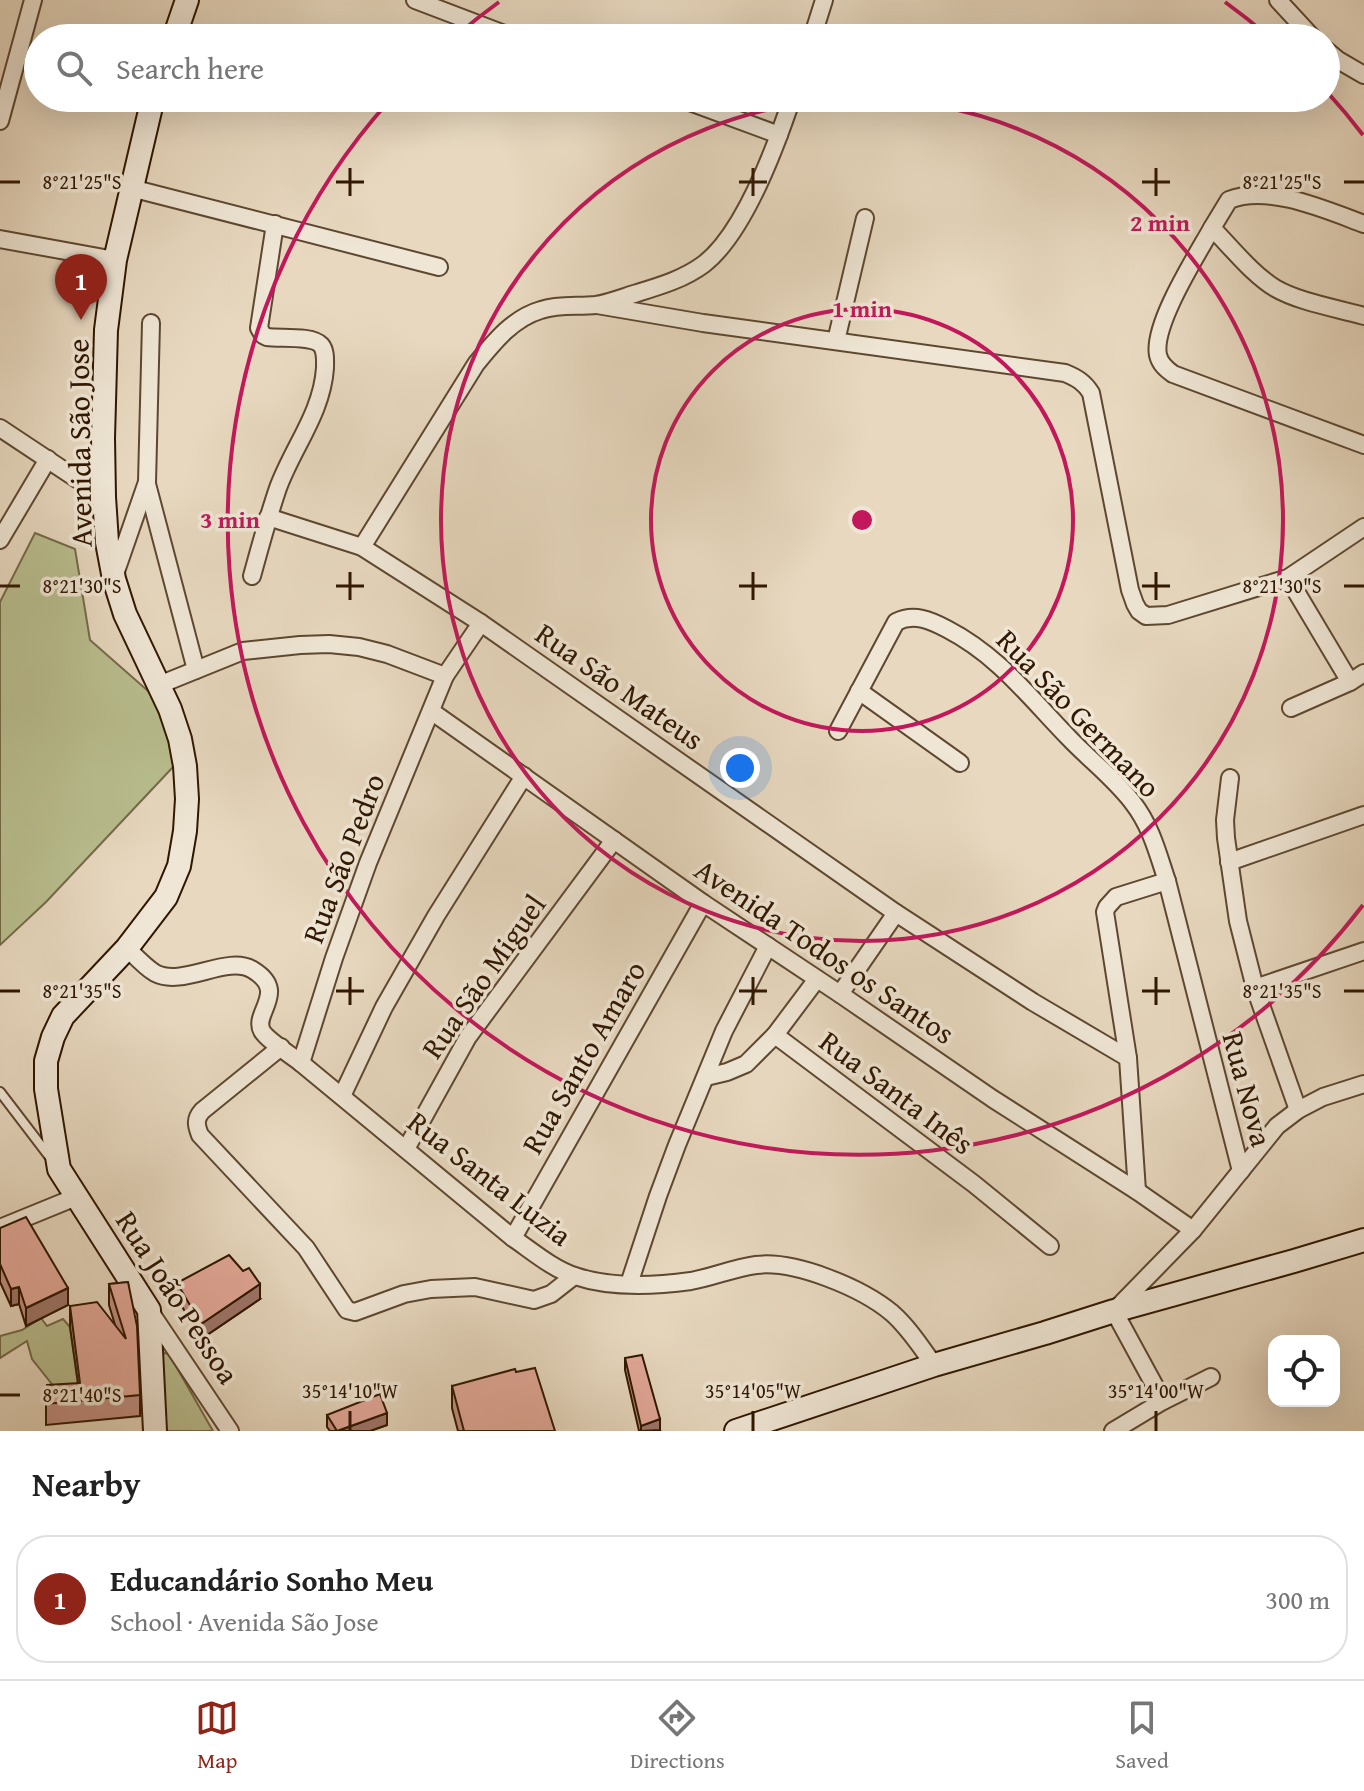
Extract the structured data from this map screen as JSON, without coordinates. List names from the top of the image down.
{
  "streets": {
    "street": [
      "Avenida São Jose",
      "Rua São Mateus",
      "Rua São Germano",
      "Rua São Pedro",
      "Avenida Todos os Santos",
      "Rua São Miguel",
      "Rua Santo Amaro",
      "Rua Nova",
      "Rua Santa Inês",
      "Rua Santa Luzia",
      "Rua João Pessoa"
    ]
  },
  "crossings": [
    ["Avenida São Jose", "Rua Santa Luzia"],
    ["Avenida São Jose", "Rua João Pessoa"],
    ["Rua São Mateus", "Rua São Pedro"],
    ["Rua São Germano", "Rua Nova"],
    ["Rua São Pedro", "Avenida Todos os Santos"],
    ["Rua São Pedro", "Rua Santa Luzia"],
    ["Avenida Todos os Santos", "Rua São Miguel"],
    ["Avenida Todos os Santos", "Rua Santo Amaro"],
    ["Rua São Miguel", "Rua Santa Luzia"],
    ["Rua Santo Amaro", "Rua Santa Luzia"]
  ],
  "page": {
    "search": "Search here",
    "pins": "1",
    "heading": "Nearby",
    "list": [
      {
        "mark": "1",
        "name": "Educandário Sonho Meu",
        "note": "School · Avenida São Jose",
        "value": "300 m"
      }
    ],
    "nav": ["Map", "Directions", "Saved"]
  },
  "coordinates": [
    "8°21'25\"S",
    "8°21'30\"S",
    "8°21'35\"S",
    "35°14'10\"W",
    "35°14'05\"W",
    "35°14'00\"W",
    "8°21'40\"S"
  ],
  "rings": ["2 min", "1 min", "3 min"]
}
